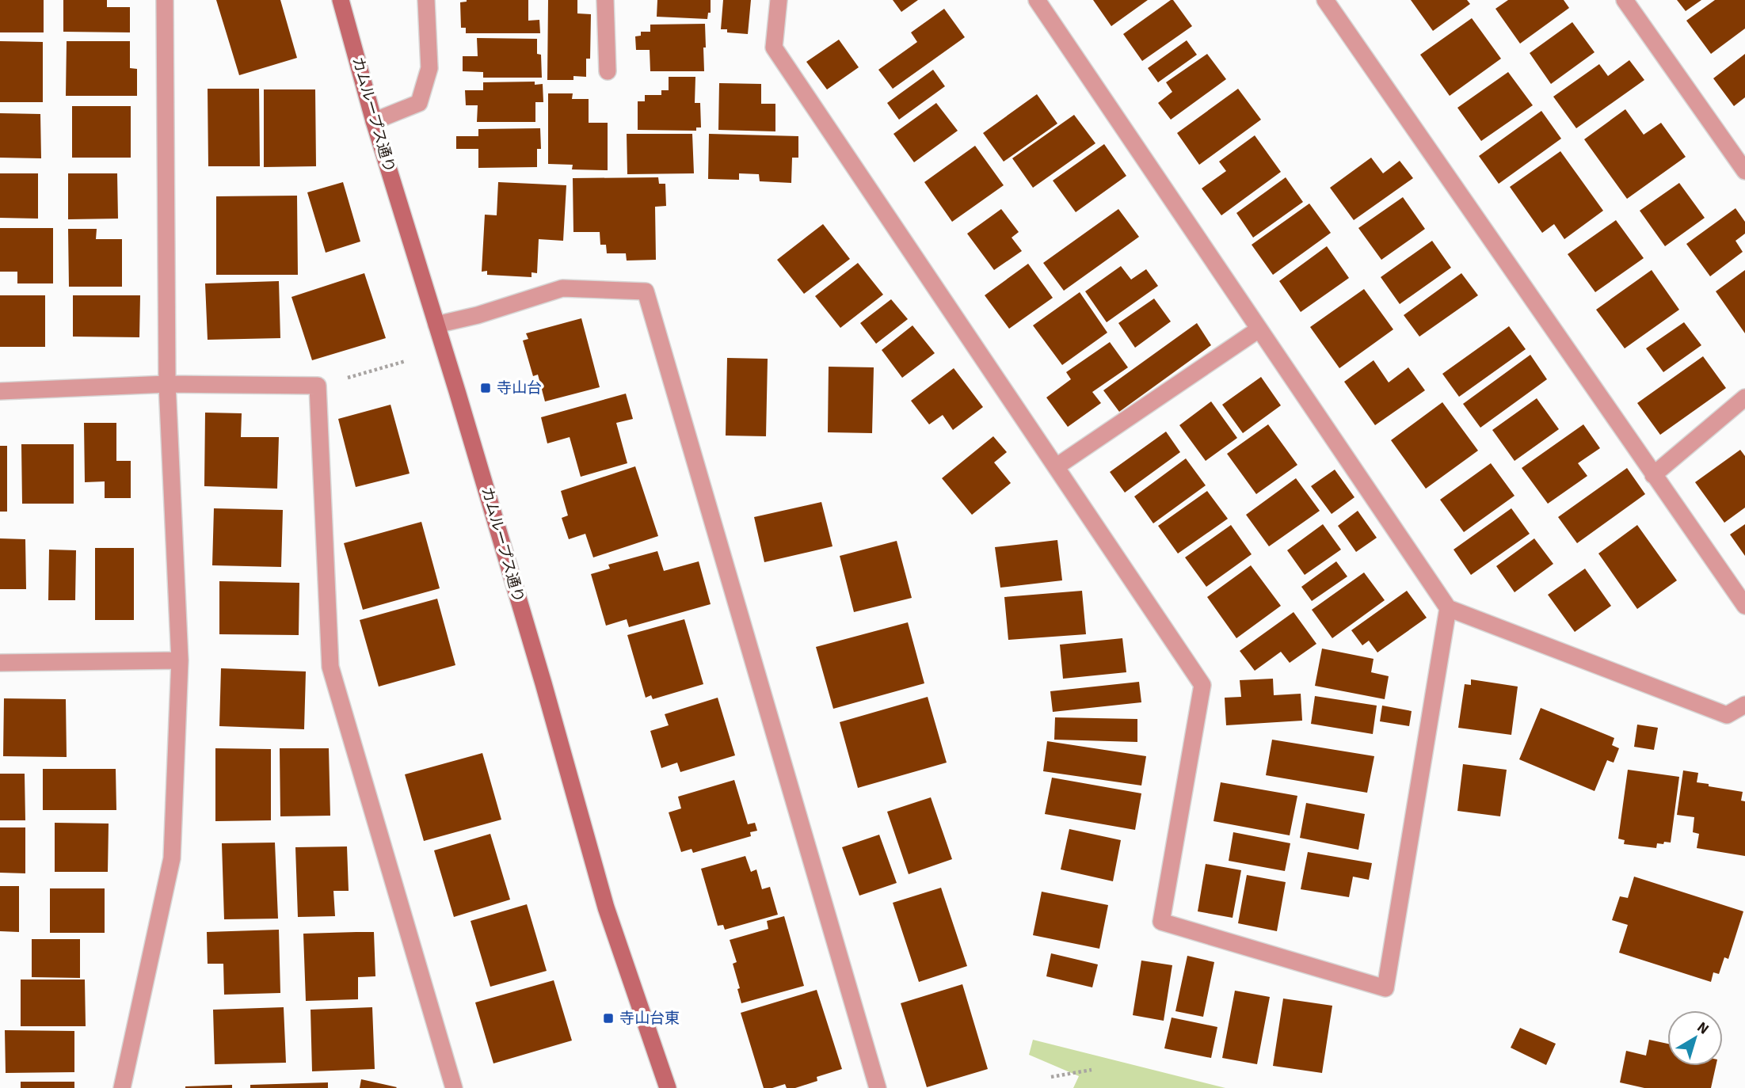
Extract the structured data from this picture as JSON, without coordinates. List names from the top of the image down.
{
  "streets": {
    "street": ["カムループス通り"]
  },
  "places": {
    "transit": ["寺山台", "寺山台東"]
  },
  "north": "top right"
}
